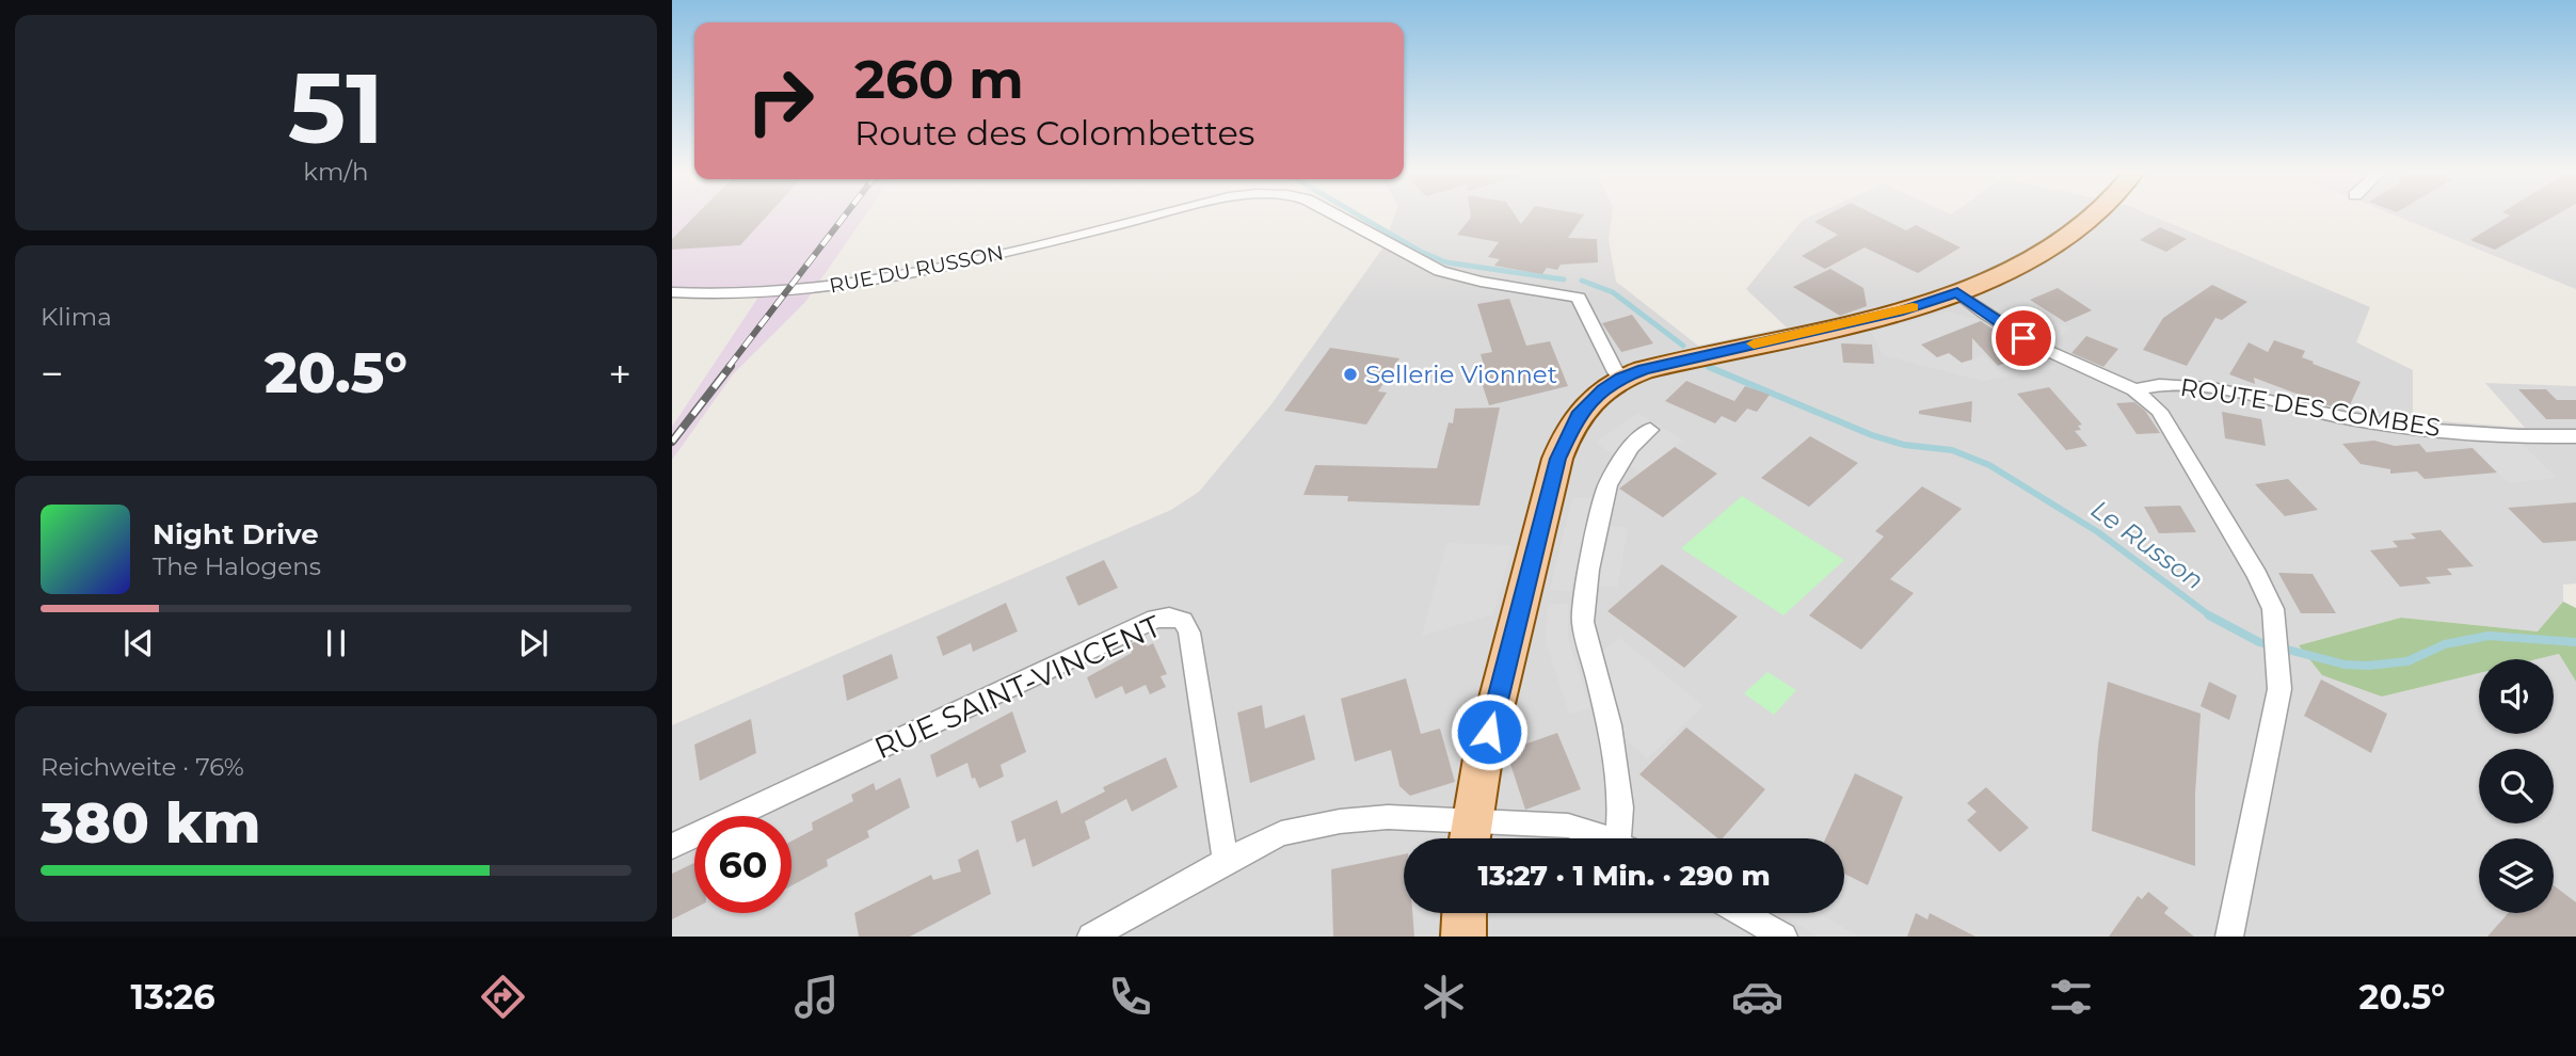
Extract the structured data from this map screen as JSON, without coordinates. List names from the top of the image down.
{
  "streets": {
    "street": ["RUE DU RUSSON", "ROUTE DES COMBES", "RUE SAINT-VINCENT"]
  },
  "water": ["Le Russon"],
  "places": ["Sellerie Vionnet"],
  "page": {
    "tile": [
      ["51", "km/h"],
      "Klima",
      ["Reichweite · 76%", "380 km"]
    ],
    "turn": ["260 m", "Route des Colombettes"],
    "heat": ["−", "20.5°", "+"],
    "song": ["Night Drive", "The Halogens"],
    "limit": "60",
    "trip": "13:27 · 1 Min. · 290 m",
    "tabs": ["13:26", "20.5°"]
  }
}
